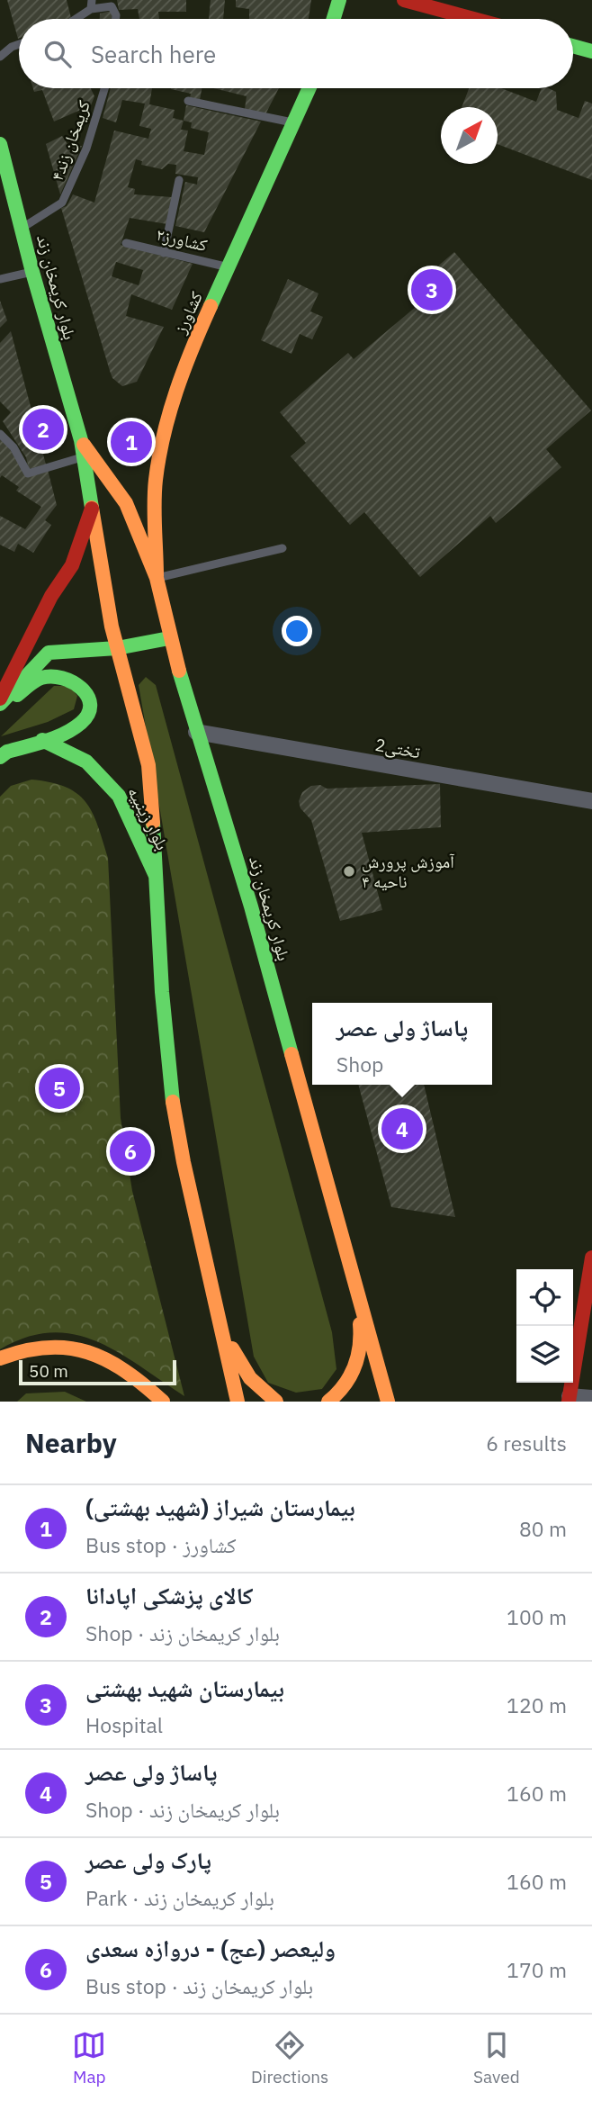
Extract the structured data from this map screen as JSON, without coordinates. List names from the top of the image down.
{
  "streets": {
    "main road": ["بلوار کریمخان زند", "کشاورز", "بلوار زینبیه"],
    "street": ["2تختی"],
    "lane": ["کریمخان زند۴", "کشاورز۲"]
  },
  "crossings": [
    ["کریمخان زند۴", "بلوار کریمخان زند"],
    ["کشاورز۲", "کشاورز"],
    ["بلوار کریمخان زند", "کشاورز"],
    ["بلوار کریمخان زند", "2تختی"],
    ["بلوار کریمخان زند", "بلوار زینبیه"]
  ],
  "places": ["آموزش پرورش ناحیه ۴"],
  "scale_bar": "50 m",
  "north": "top right",
  "page": {
    "search": "Search here",
    "pins": [
      "3",
      "2",
      "1",
      "5",
      "4",
      "6"
    ],
    "popup": ["پاساژ ولی عصر", "Shop"],
    "scale": "50 m",
    "heading": ["Nearby", "6 results"],
    "list": [
      {
        "mark": "1",
        "name": "بیمارستان شیراز (شهید بهشتی)",
        "note": "Bus stop · کشاورز",
        "value": "80 m"
      },
      {
        "mark": "2",
        "name": "کالای پزشکی اپادانا",
        "note": "Shop · بلوار کریمخان زند",
        "value": "100 m"
      },
      {
        "mark": "3",
        "name": "بیمارستان شهید بهشتی",
        "note": "Hospital",
        "value": "120 m"
      },
      {
        "mark": "4",
        "name": "پاساژ ولی عصر",
        "note": "Shop · بلوار کریمخان زند",
        "value": "160 m"
      },
      {
        "mark": "5",
        "name": "پارک ولی عصر",
        "note": "Park · بلوار کریمخان زند",
        "value": "160 m"
      },
      {
        "mark": "6",
        "name": "ولیعصر (عج) - دروازه سعدی",
        "note": "Bus stop · بلوار کریمخان زند",
        "value": "170 m"
      }
    ],
    "nav": ["Map", "Directions", "Saved"]
  }
}
